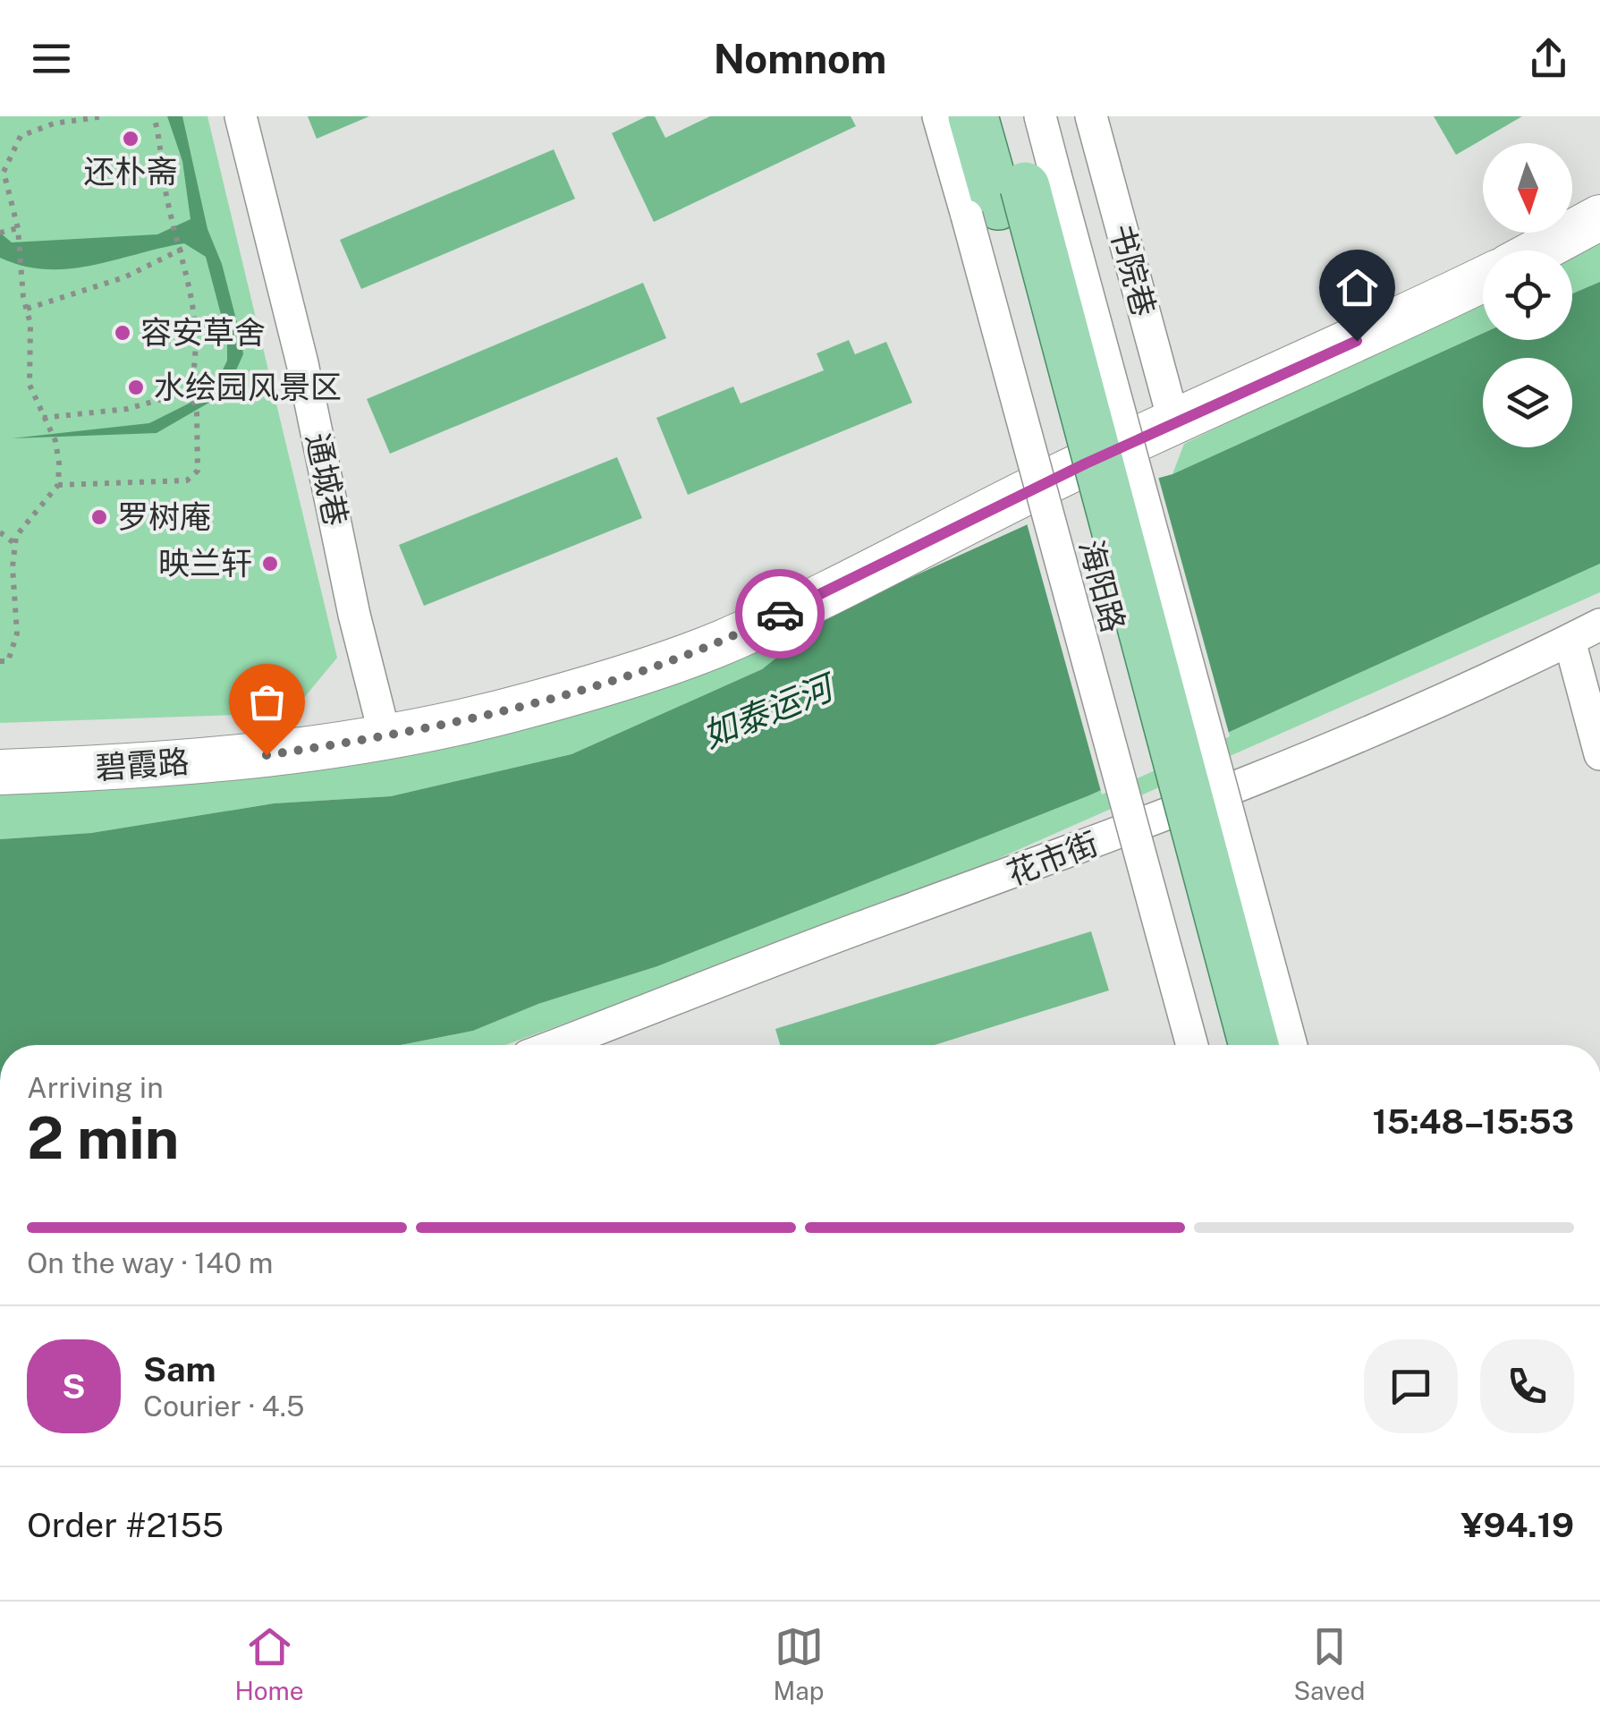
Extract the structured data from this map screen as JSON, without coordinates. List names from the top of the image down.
{
  "streets": {
    "main road": ["海阳路"],
    "street": [
      "书院巷",
      "通城巷",
      "碧霞路",
      "花市街"
    ]
  },
  "crossings": [
    ["书院巷", "碧霞路"],
    ["通城巷", "碧霞路"]
  ],
  "water": ["如泰运河"],
  "places": [
    "还朴斋",
    "容安草舍",
    "水绘园风景区",
    "罗树庵",
    "映兰轩"
  ],
  "north": "bottom",
  "page": {
    "header": "Nomnom",
    "heading": ["2 min", "Arriving in", "15:48–15:53"],
    "panel": [
      "Sam",
      "Courier · 4.5",
      "Order #2155",
      "¥94.19"
    ],
    "bar": "On the way · 140 m",
    "round": "S",
    "tabs": ["Home", "Map", "Saved"]
  }
}
